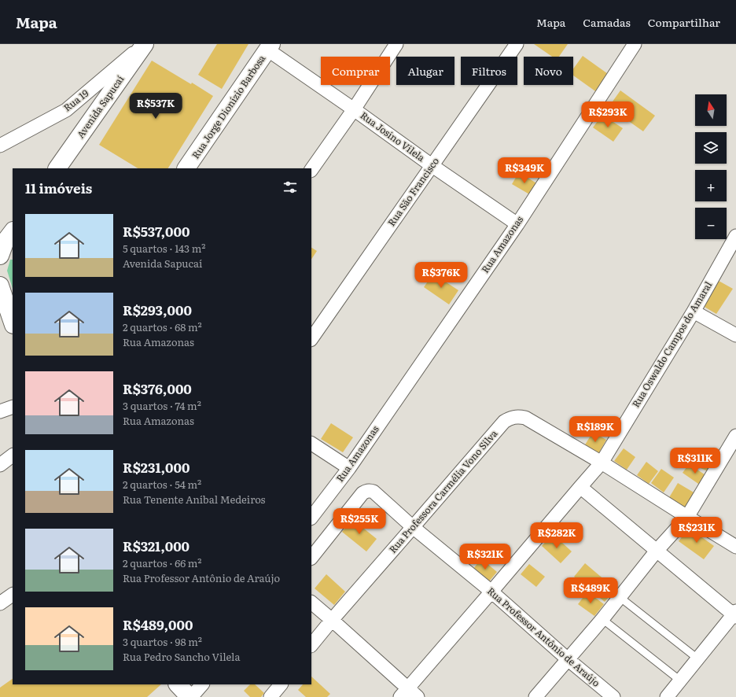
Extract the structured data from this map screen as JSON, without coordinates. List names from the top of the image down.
{
  "streets": {
    "main road": ["Avenida Sapucaí", "Rua Jorge Dionízio Barbosa"],
    "street": [
      "Rua 19",
      "Rua Josino Vilela",
      "Rua São Francisco",
      "Rua Amazonas",
      "Rua Oswaldo Campos do Amaral",
      "Rua Professora Carmélia Vono Silva",
      "Rua Professor Antônio de Araújo"
    ]
  },
  "crossings": [
    ["Rua 19", "Avenida Sapucaí"],
    ["Rua Jorge Dionízio Barbosa", "Rua Josino Vilela"],
    ["Rua Josino Vilela", "Rua São Francisco"],
    ["Rua Josino Vilela", "Rua Amazonas"],
    ["Rua Oswaldo Campos do Amaral", "Rua Professora Carmélia Vono Silva"],
    ["Rua Oswaldo Campos do Amaral", "Rua Professor Antônio de Araújo"],
    ["Rua Professora Carmélia Vono Silva", "Rua Professor Antônio de Araújo"]
  ],
  "north": "top",
  "page": {
    "header": "Mapa",
    "nav": ["Mapa", "Camadas", "Compartilhar"],
    "chip": [
      "Comprar",
      "Alugar",
      "Filtros",
      "Novo"
    ],
    "price": [
      "R$537K",
      "R$293K",
      "R$349K",
      "R$376K",
      "R$189K",
      "R$311K",
      "R$255K",
      "R$231K",
      "R$282K",
      "R$321K",
      "R$489K"
    ],
    "map_buttons": ["+", "−"],
    "heading": "11 imóveis",
    "list": [
      {
        "name": "R$537,000",
        "note": "5 quartos · 143 m² · Avenida Sapucaí"
      },
      {
        "name": "R$293,000",
        "note": "2 quartos · 68 m² · Rua Amazonas"
      },
      {
        "name": "R$376,000",
        "note": "3 quartos · 74 m² · Rua Amazonas"
      },
      {
        "name": "R$231,000",
        "note": "2 quartos · 54 m² · Rua Tenente Aníbal Medeiros"
      },
      {
        "name": "R$321,000",
        "note": "2 quartos · 66 m² · Rua Professor Antônio de Araújo"
      },
      {
        "name": "R$489,000",
        "note": "3 quartos · 98 m² · Rua Pedro Sancho Vilela"
      }
    ]
  }
}
